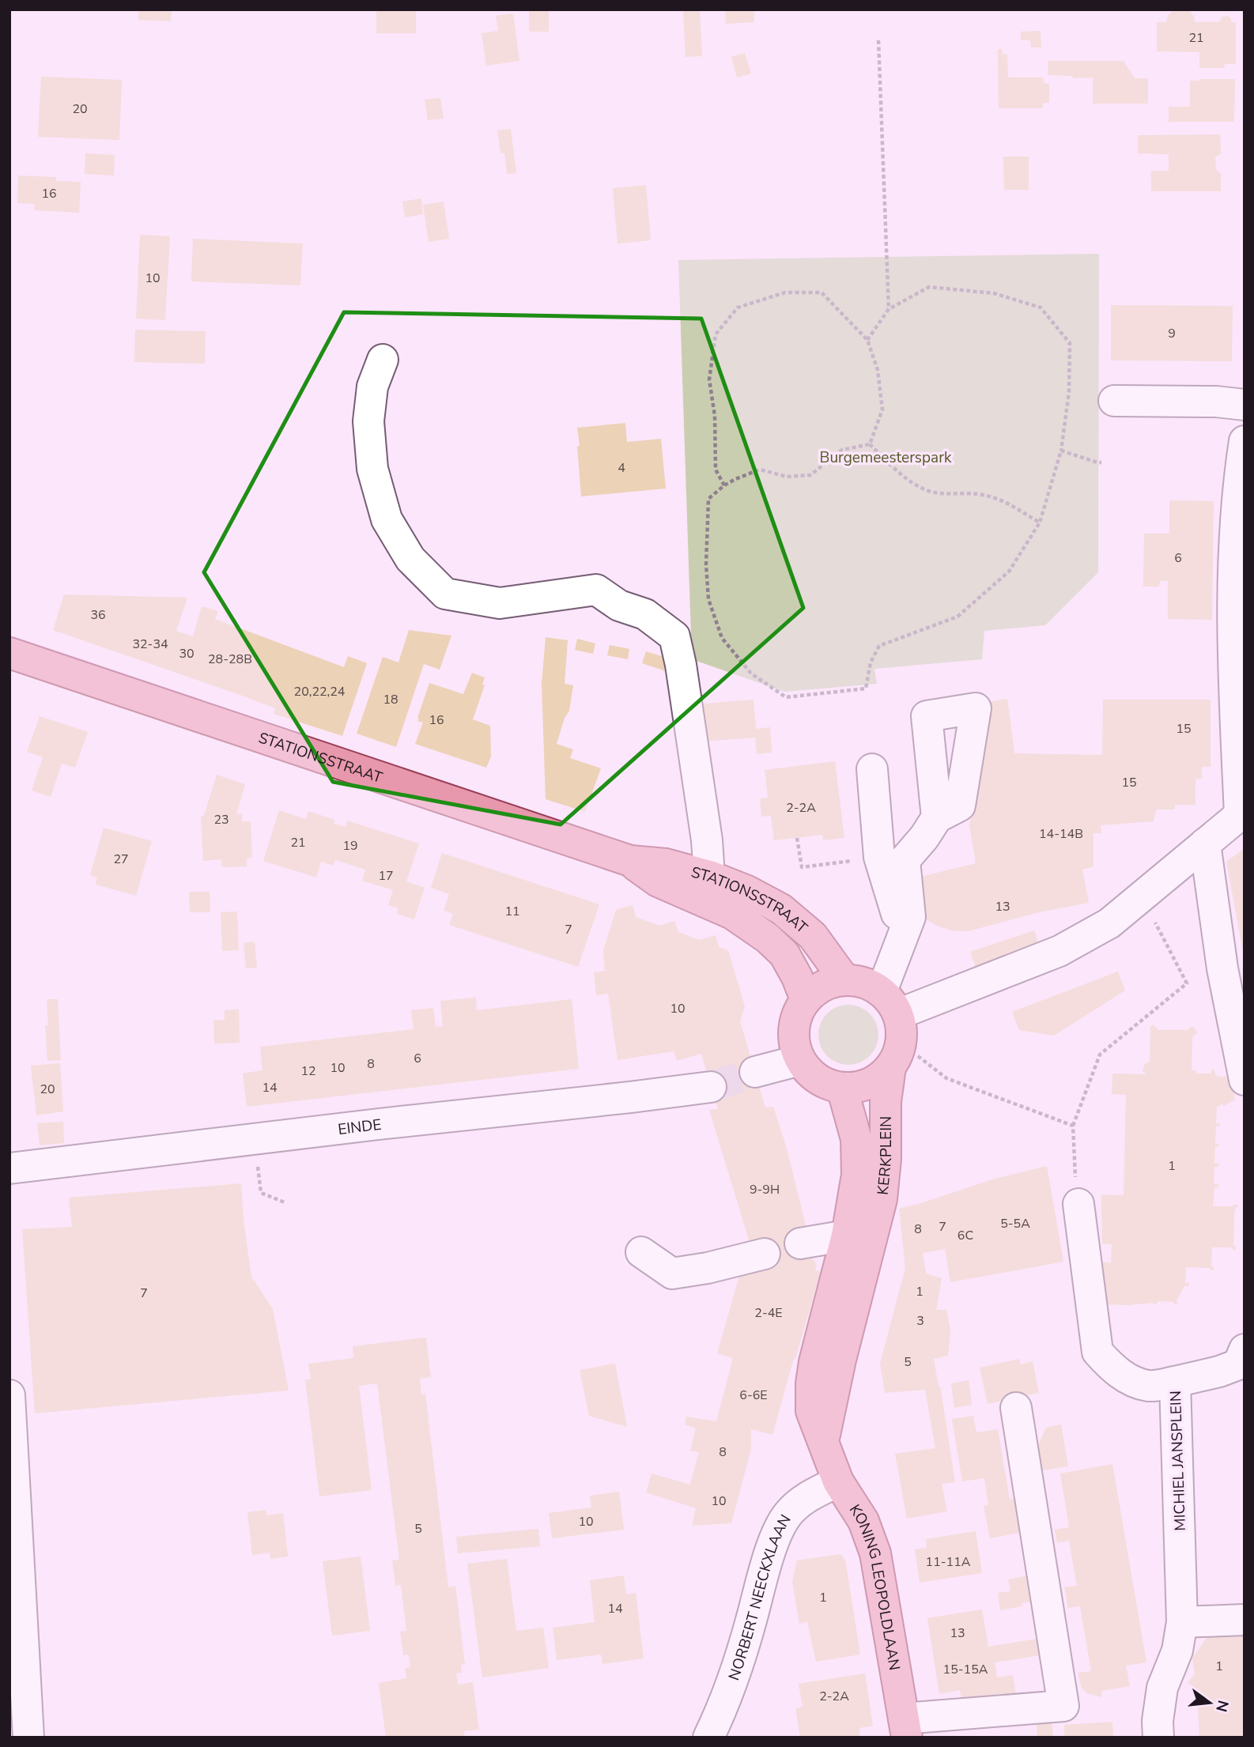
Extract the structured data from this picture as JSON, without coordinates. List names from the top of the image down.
{
  "streets": {
    "main road": ["STATIONSSTRAAT", "KERKPLEIN", "KONING LEOPOLDLAAN"],
    "street": ["EINDE", "MICHIEL JANSPLEIN", "NORBERT NEECKXLAAN"]
  },
  "crossings": [
    ["STATIONSSTRAAT", "KERKPLEIN"],
    ["KERKPLEIN", "KONING LEOPOLDLAAN"],
    ["KONING LEOPOLDLAAN", "NORBERT NEECKXLAAN"]
  ],
  "parks": ["Burgemeesterspark"],
  "house_numbers": [
    "21",
    "20",
    "16",
    "10",
    "9",
    "4",
    "6",
    "36",
    "32-34",
    "30",
    "28-28B",
    "20,22,24",
    "18",
    "16",
    "15",
    "15",
    "2-2A",
    "23",
    "14-14B",
    "21",
    "19",
    "27",
    "17",
    "13",
    "11",
    "7",
    "10",
    "6",
    "8",
    "10",
    "12",
    "14",
    "20",
    "1",
    "9-9H",
    "5-5A",
    "7",
    "8",
    "6C",
    "1",
    "7",
    "2-4E",
    "3",
    "5",
    "6-6E",
    "8",
    "10",
    "10",
    "5",
    "11-11A",
    "1",
    "14",
    "13",
    "1",
    "15-15A",
    "2-2A"
  ],
  "north": "right"
}
